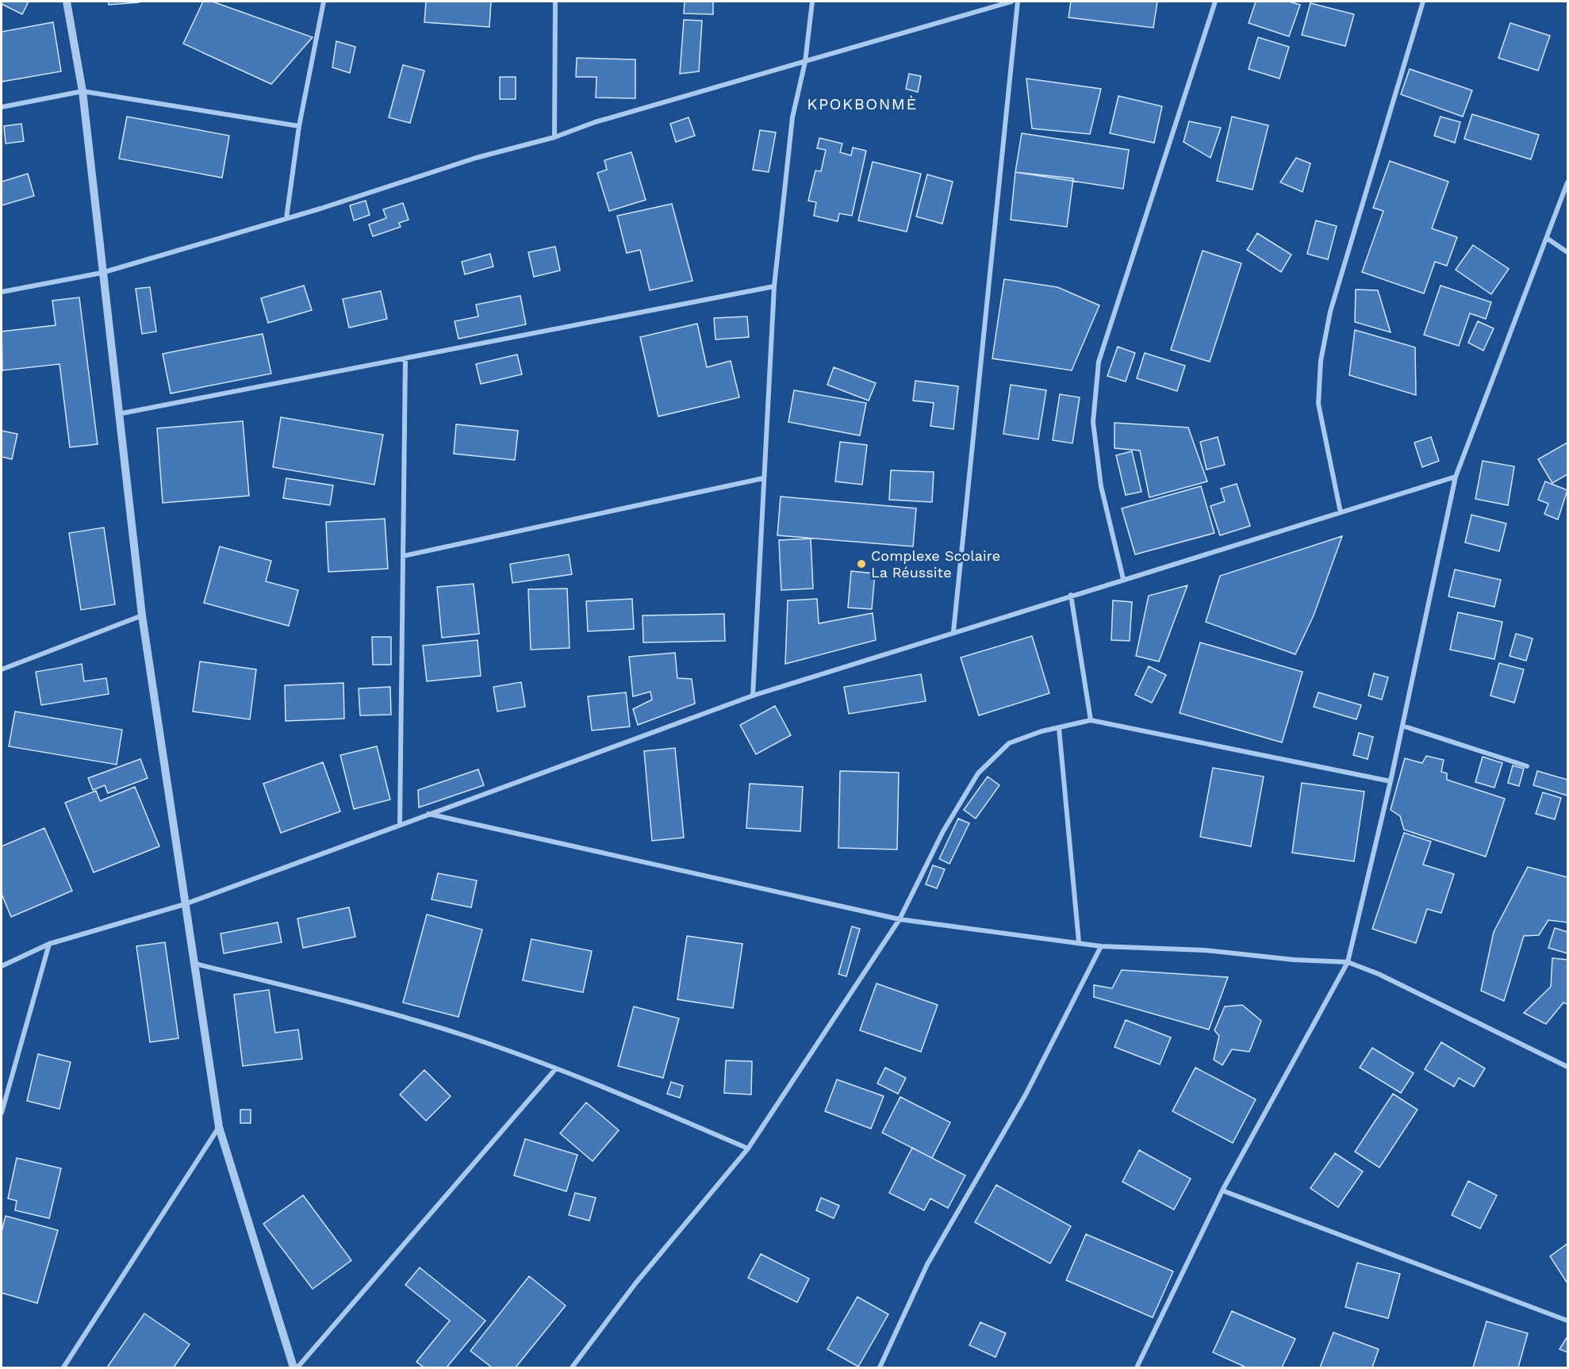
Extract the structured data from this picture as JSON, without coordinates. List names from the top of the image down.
{
  "districts": ["KPOKBONMÈ"],
  "places": ["Complexe Scolaire La Réussite"]
}
